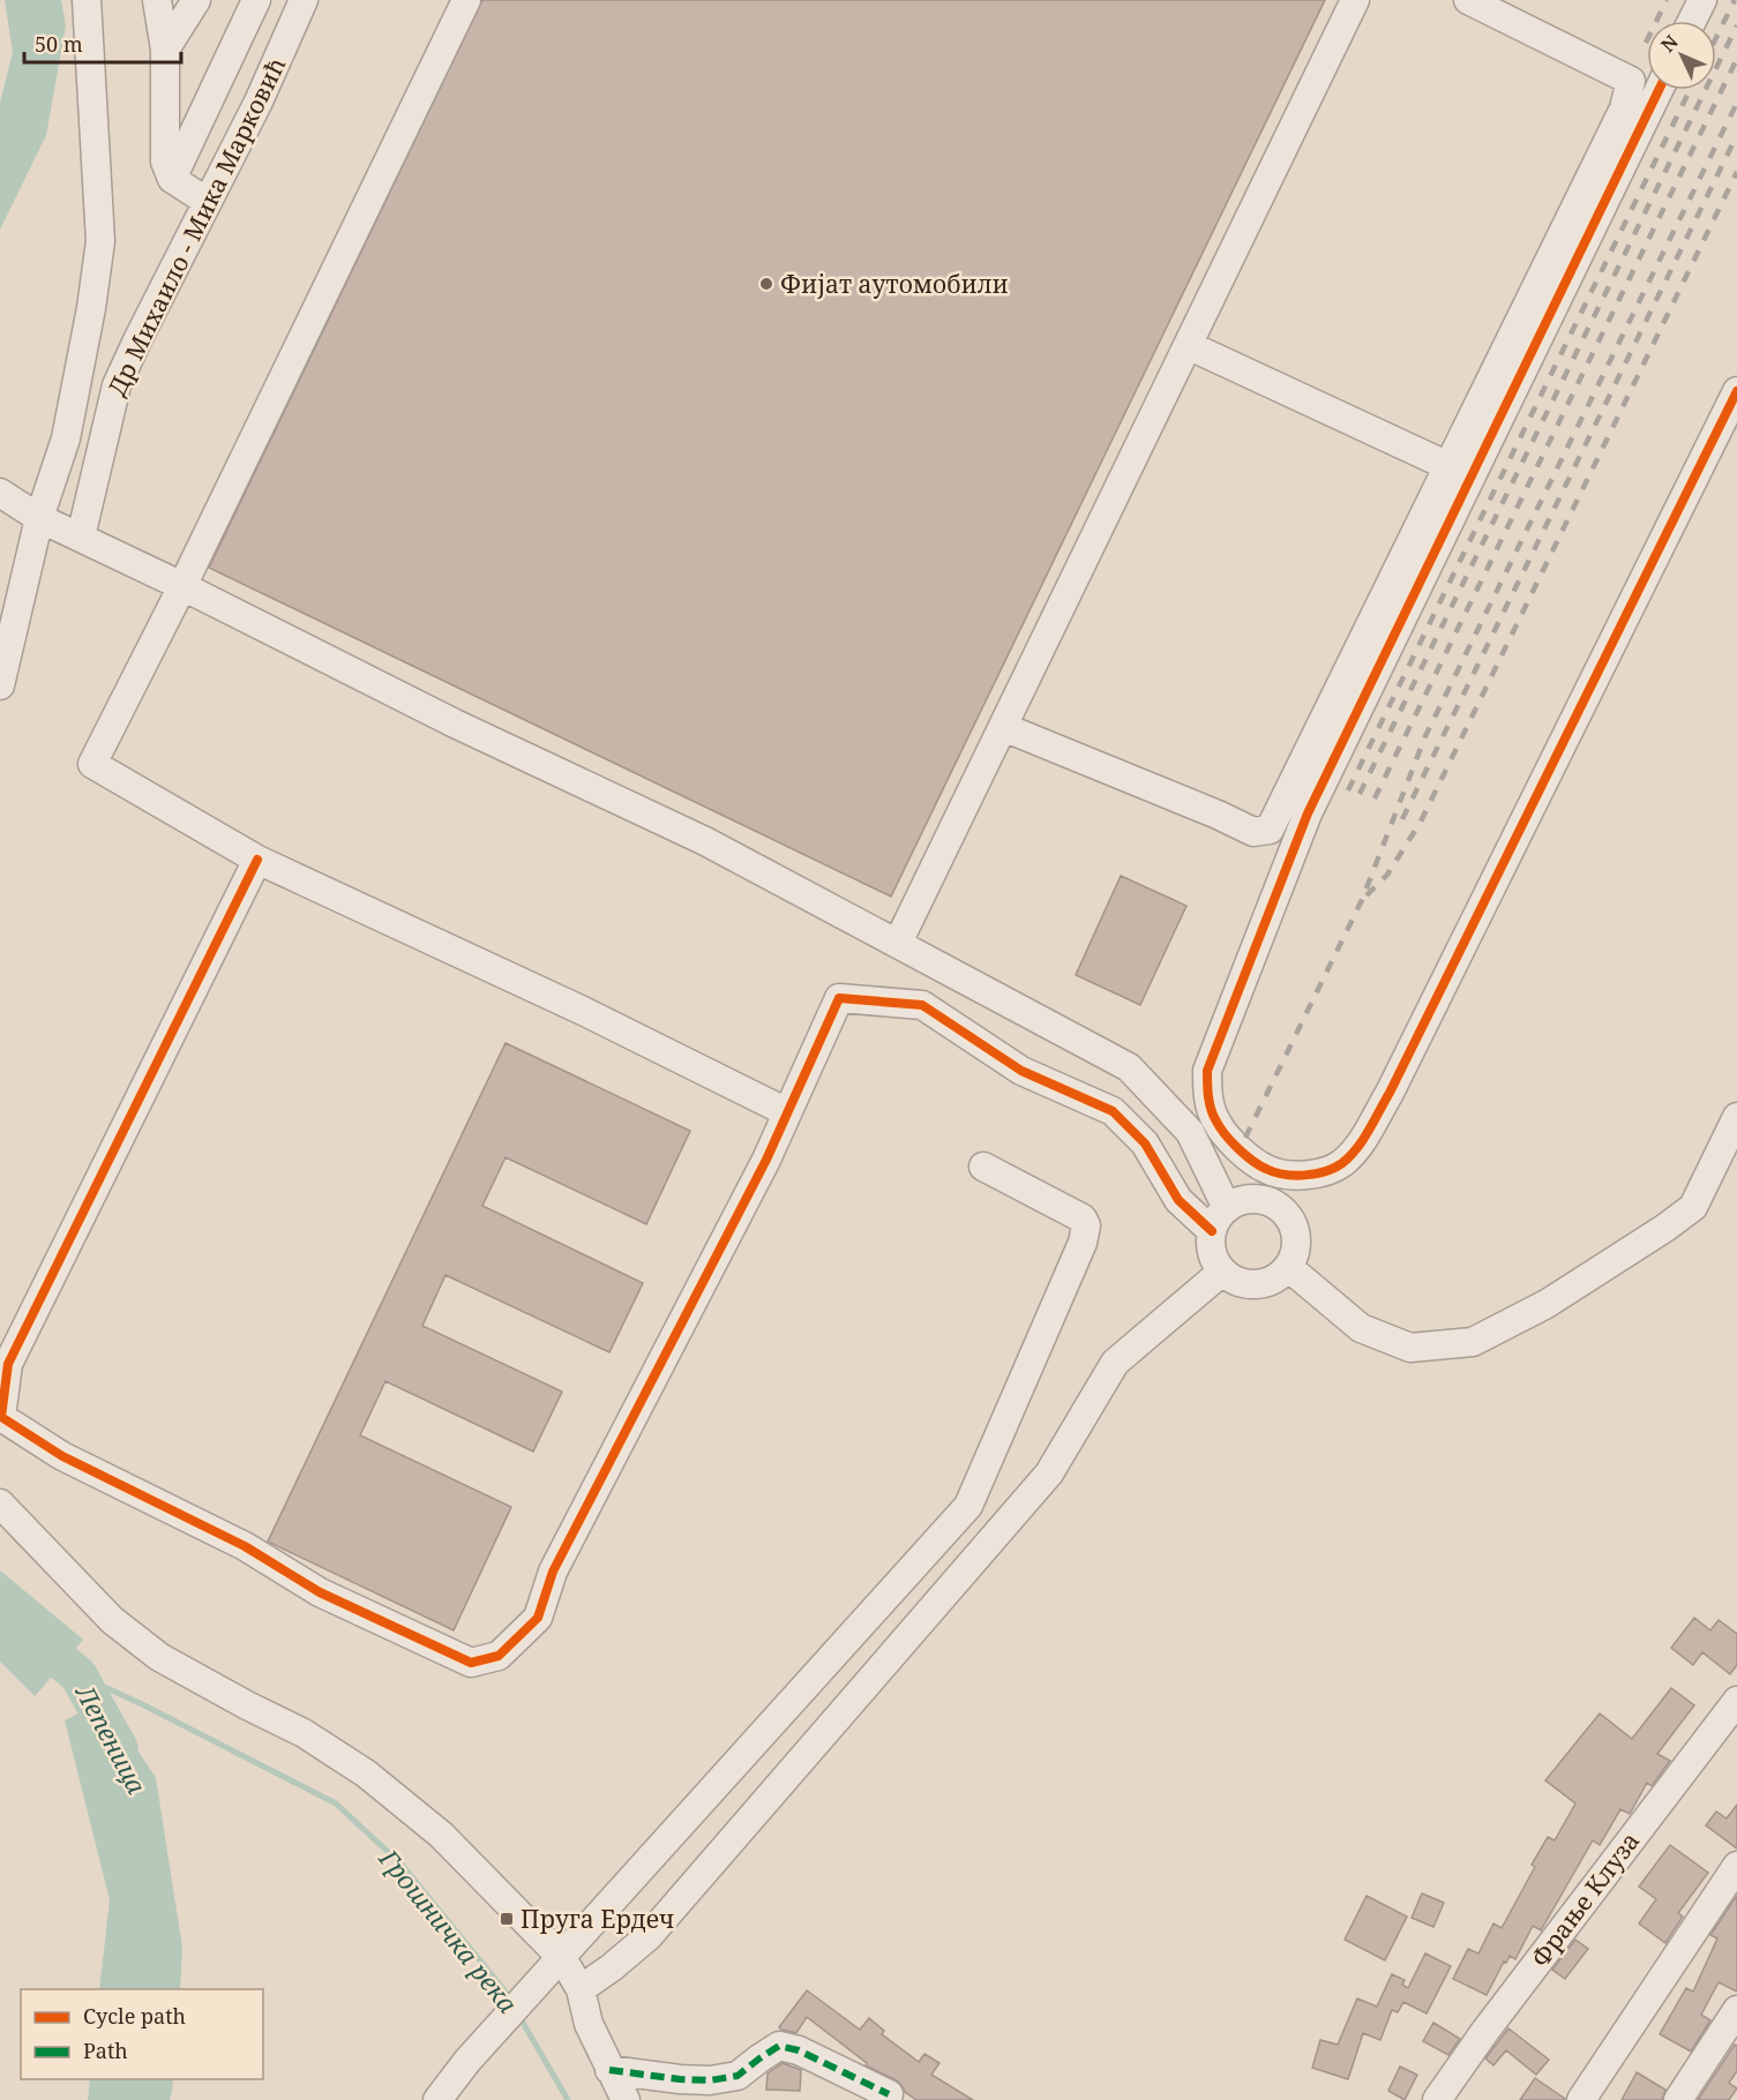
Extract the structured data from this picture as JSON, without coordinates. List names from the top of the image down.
{
  "streets": {
    "street": ["Др Михаило - Мика Марковић", "Фрање Клуза"]
  },
  "water": ["Лепеница", "Грошничка река"],
  "places": {
    "other": ["Фијат аутомобили"],
    "transit": ["Пруга Ердеч"]
  },
  "legend": ["Cycle path", "Path"],
  "scale_bar": "50 m",
  "north": "top left"
}
